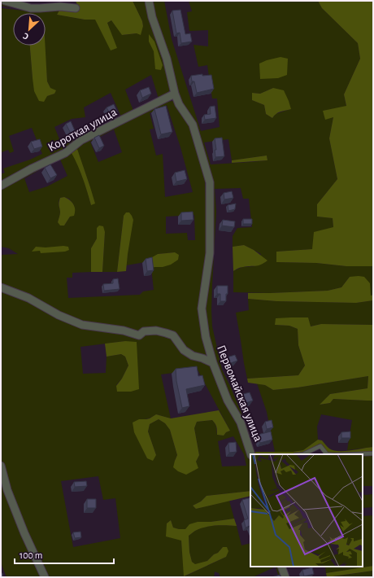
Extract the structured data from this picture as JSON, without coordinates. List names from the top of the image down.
{
  "streets": {
    "street": ["Короткая улица", "Первомайская улица"]
  },
  "crossings": [
    ["Короткая улица", "Первомайская улица"]
  ],
  "scale_bar": "100 m",
  "north": "bottom left"
}
